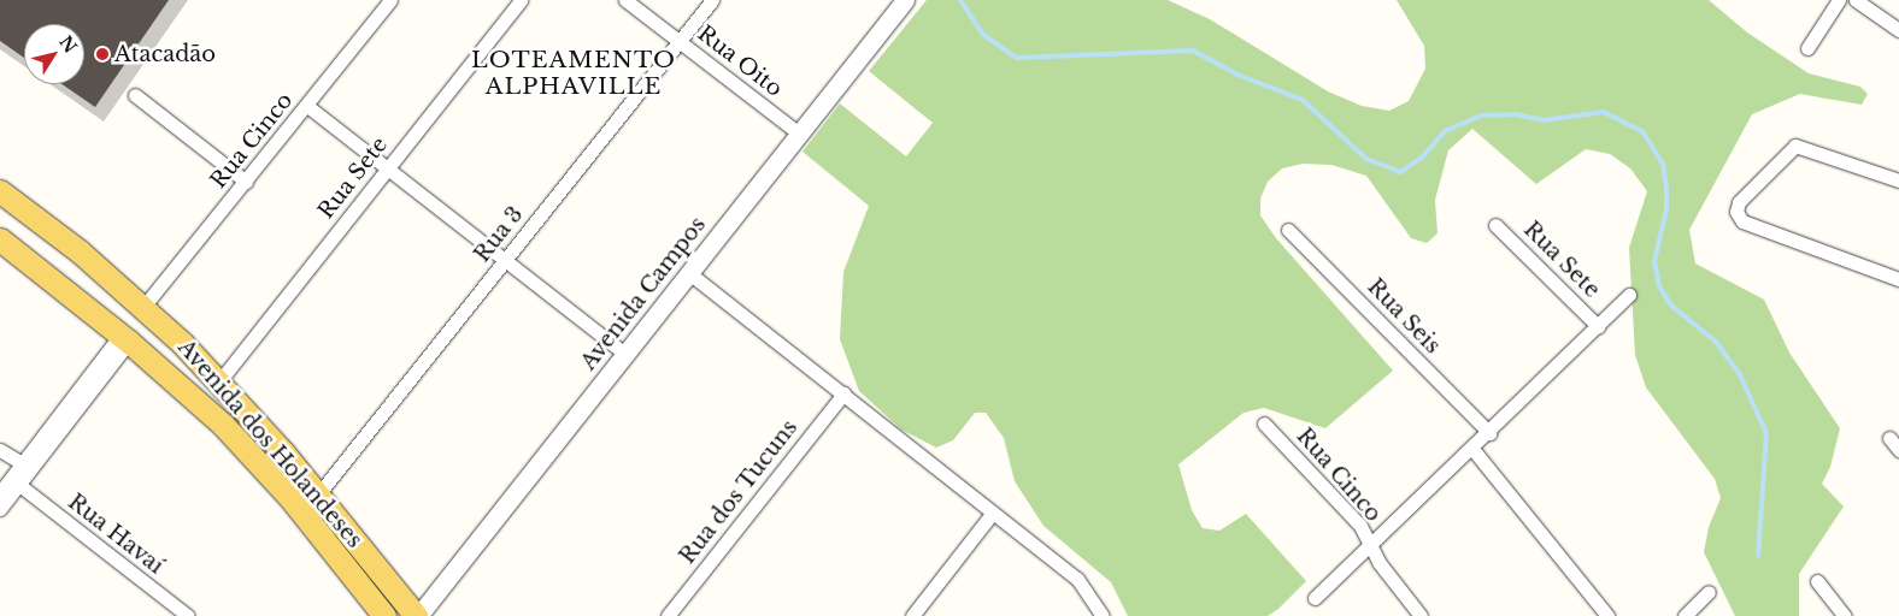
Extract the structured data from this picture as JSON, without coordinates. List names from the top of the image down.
{
  "streets": {
    "main road": ["Avenida dos Holandeses"],
    "street": [
      "Rua Oito",
      "Rua Cinco",
      "Rua Sete",
      "Rua 3",
      "Avenida Campos",
      "Rua Seis",
      "Rua dos Tucuns",
      "Rua Havaí"
    ]
  },
  "crossings": [
    ["Rua Oito", "Rua 3"],
    ["Rua Oito", "Avenida Campos"],
    ["Rua Cinco", "Avenida dos Holandeses"],
    ["Rua Sete", "Avenida dos Holandeses"],
    ["Rua 3", "Avenida dos Holandeses"],
    ["Avenida Campos", "Avenida dos Holandeses"]
  ],
  "districts": ["LOTEAMENTO ALPHAVILLE"],
  "places": ["Atacadão"],
  "north": "top right"
}
